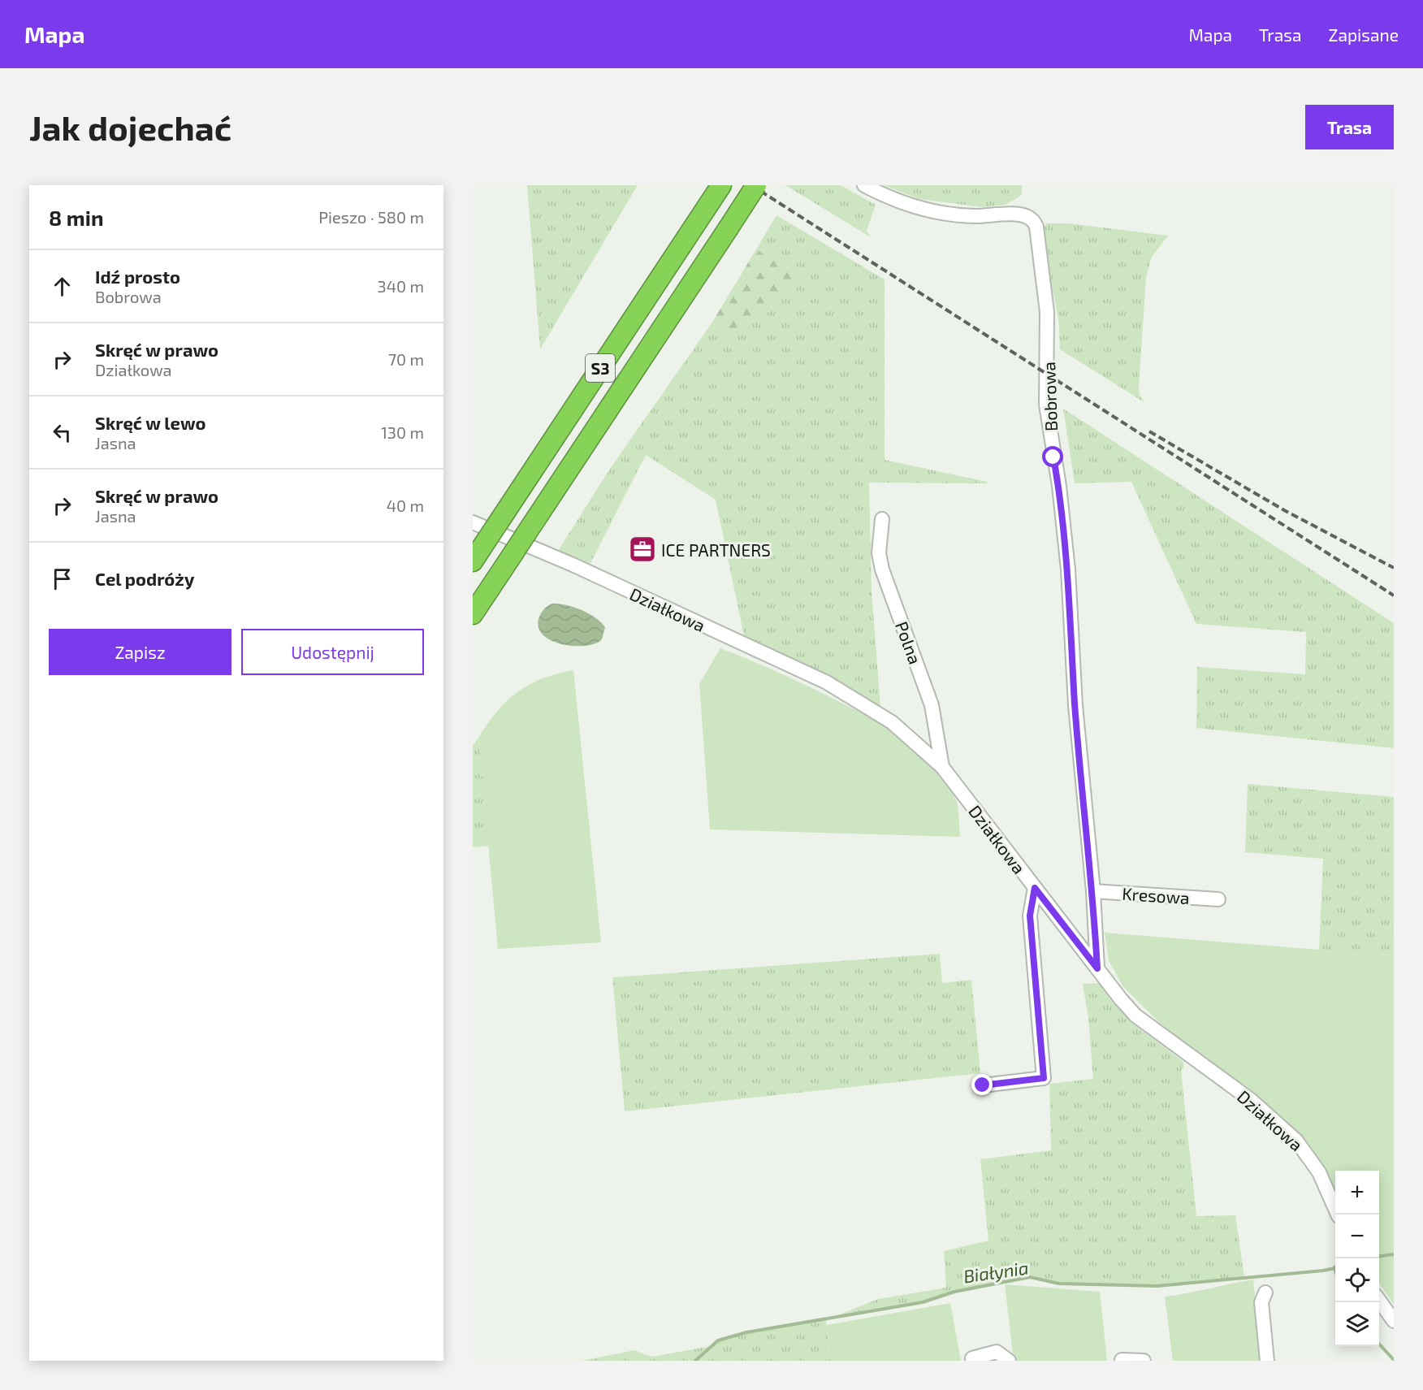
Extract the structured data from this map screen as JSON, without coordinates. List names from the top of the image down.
{
  "streets": {
    "highway": ["S3"],
    "street": [
      "Bobrowa",
      "Działkowa",
      "Polna",
      "Kresowa"
    ]
  },
  "crossings": [
    ["Bobrowa", "Działkowa"],
    ["Bobrowa", "Kresowa"],
    ["Działkowa", "Polna"]
  ],
  "water": ["Białynia"],
  "places": {
    "office": ["ICE PARTNERS"]
  },
  "page": {
    "header": "Mapa",
    "nav": ["Mapa", "Trasa", "Zapisane"],
    "buttons": [
      "Trasa",
      ["Zapisz", "Udostępnij"]
    ],
    "title": "Jak dojechać",
    "heading": ["8 min", "Pieszo · 580 m"],
    "list": [
      ["Idź prosto", "Bobrowa", "340 m"],
      ["Skręć w prawo", "Działkowa", "70 m"],
      ["Skręć w lewo", "Jasna", "130 m"],
      ["Skręć w prawo", "Jasna", "40 m"],
      "Cel podróży"
    ],
    "map_buttons": ["+", "−"]
  }
}
